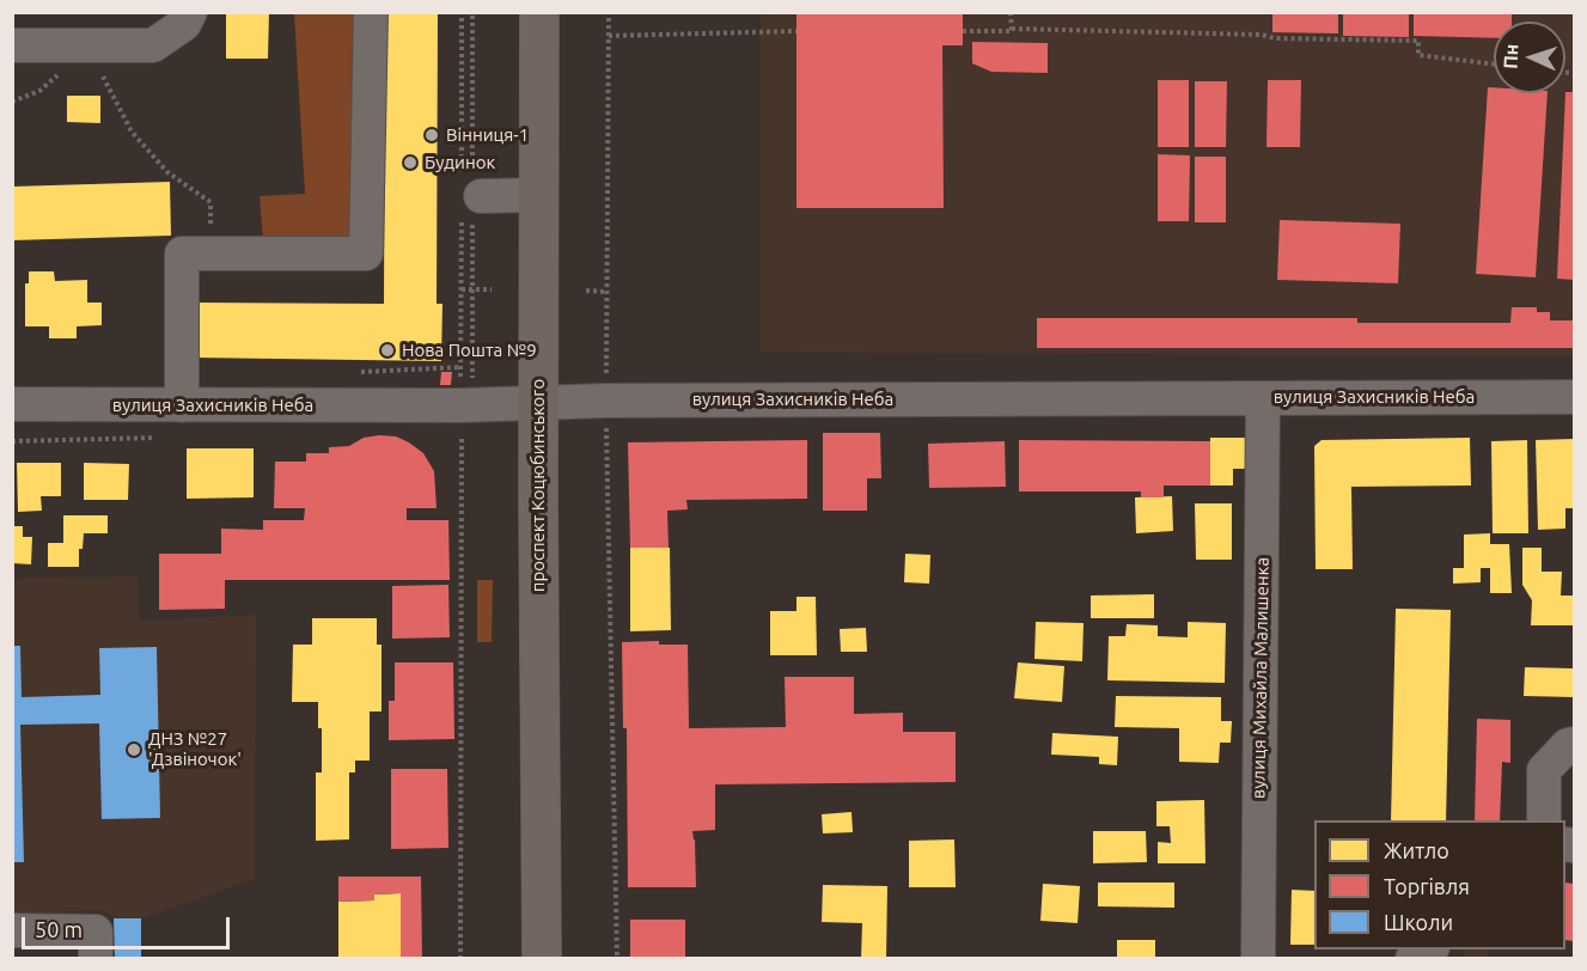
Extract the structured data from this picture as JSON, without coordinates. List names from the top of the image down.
{
  "streets": {
    "main road": ["проспект Коцюбинського"],
    "street": ["вулиця Захисників Неба", "вулиця Михайла Малишенка"]
  },
  "crossings": [
    ["вулиця Захисників Неба", "проспект Коцюбинського"],
    ["вулиця Захисників Неба", "вулиця Михайла Малишенка"]
  ],
  "places": [
    "Вінниця-1",
    "Будинок",
    "Нова Пошта №9",
    "ДНЗ №27 'Дзвіночок'"
  ],
  "legend": ["Житло", "Торгівля", "Школи"],
  "scale_bar": "50 m",
  "north": "left"
}
